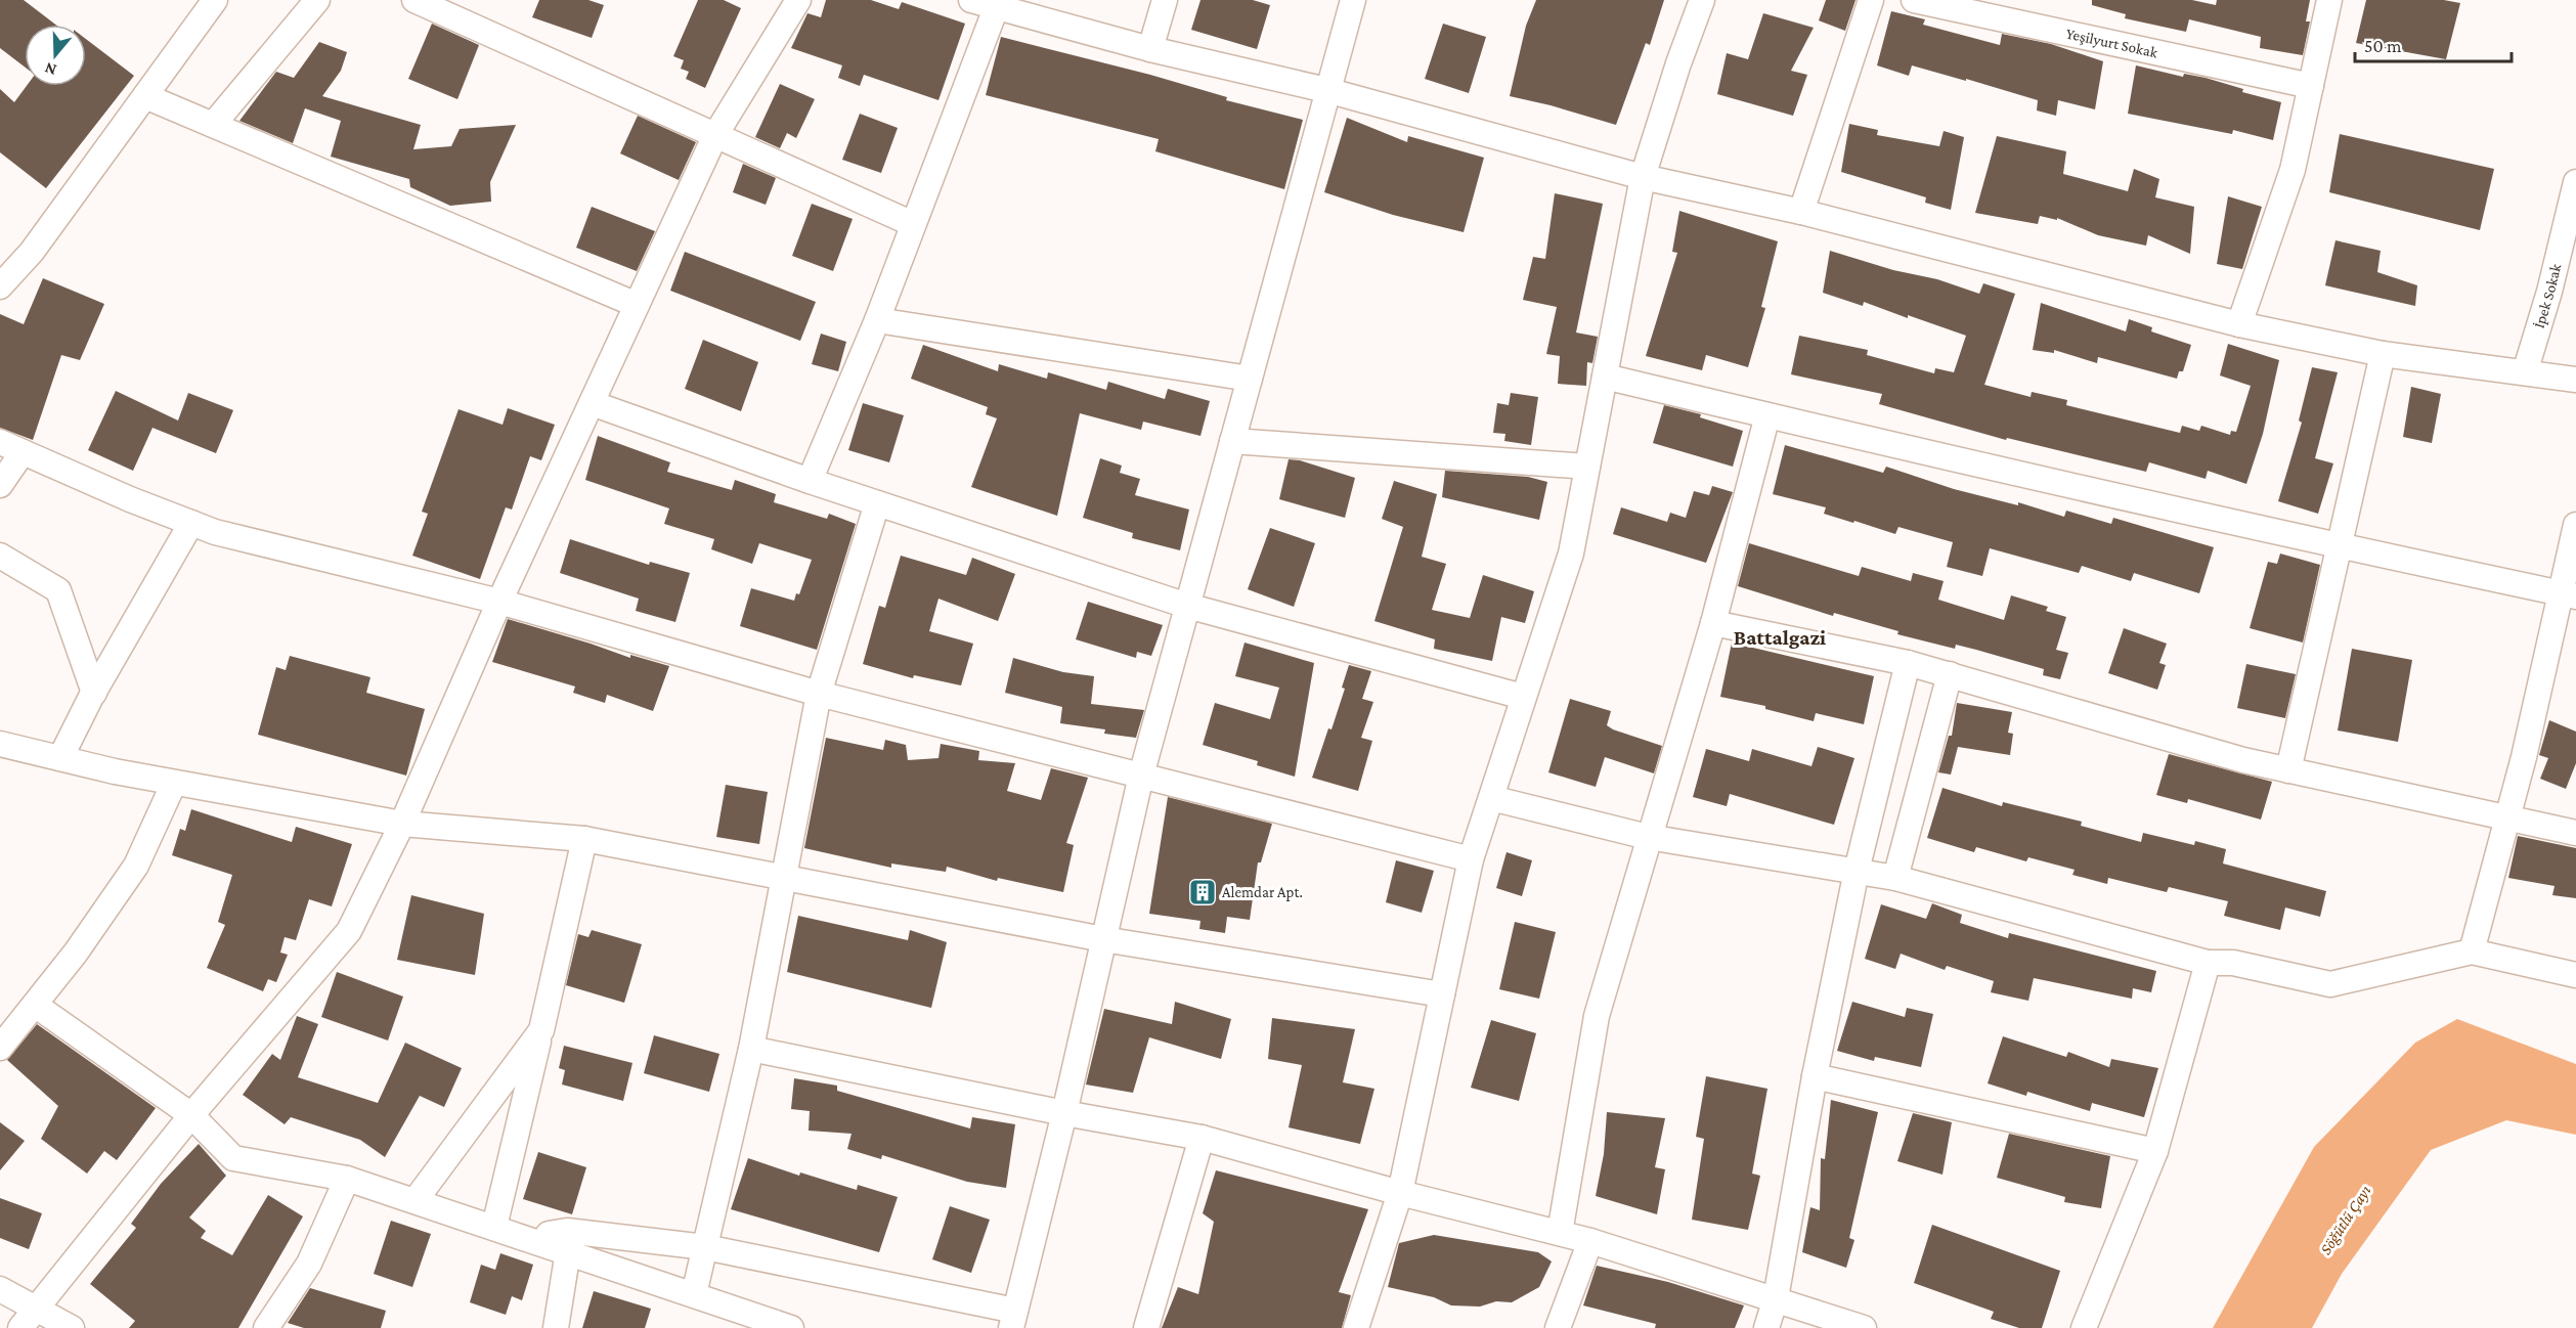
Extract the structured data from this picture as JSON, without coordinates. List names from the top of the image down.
{
  "streets": {
    "street": ["Yeşilyurt Sokak", "İpek Sokak"]
  },
  "districts": ["Battalgazi"],
  "water": ["Söğütlü Çayı"],
  "places": {
    "building": ["Alemdar Apt."]
  },
  "scale_bar": "50 m",
  "north": "bottom"
}
